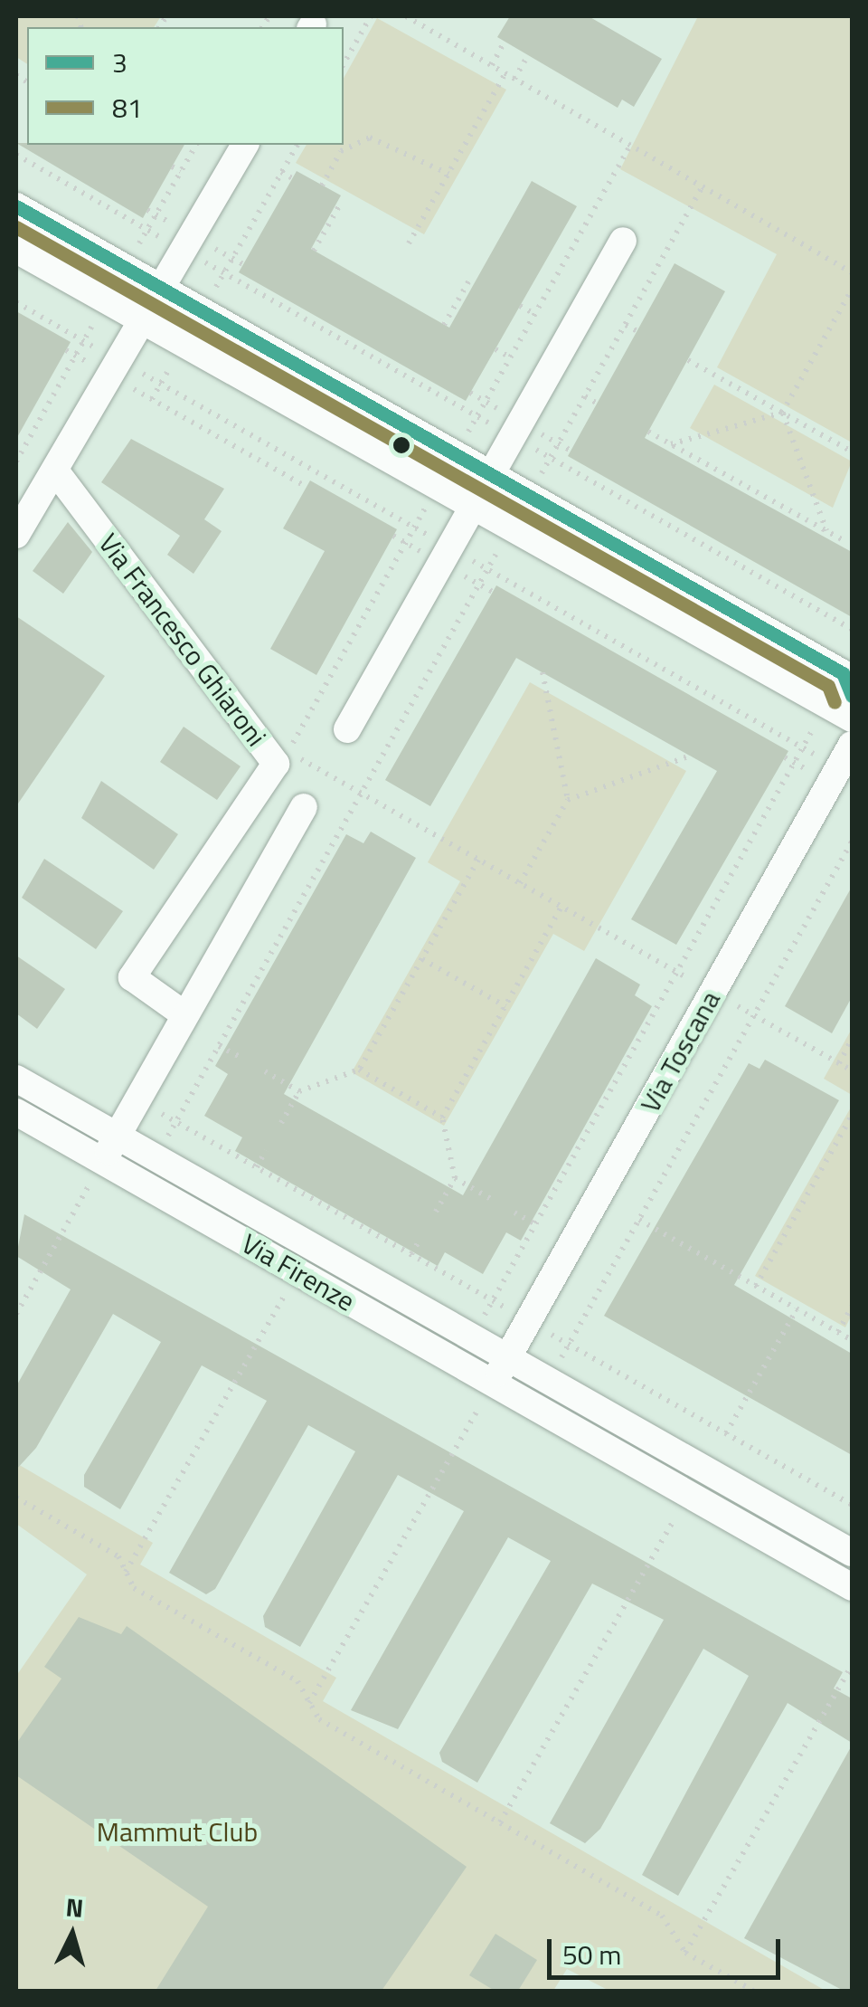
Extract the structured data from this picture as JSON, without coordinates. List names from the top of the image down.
{
  "streets": {
    "street": ["Via Francesco Ghiaroni", "Via Toscana", "Via Firenze"]
  },
  "crossings": [
    ["Via Toscana", "Via Firenze"]
  ],
  "parks": ["Mammut Club"],
  "lines": ["transit line 3", "transit line 81"],
  "legend": ["3", "81"],
  "scale_bar": "50 m",
  "north": "top"
}
